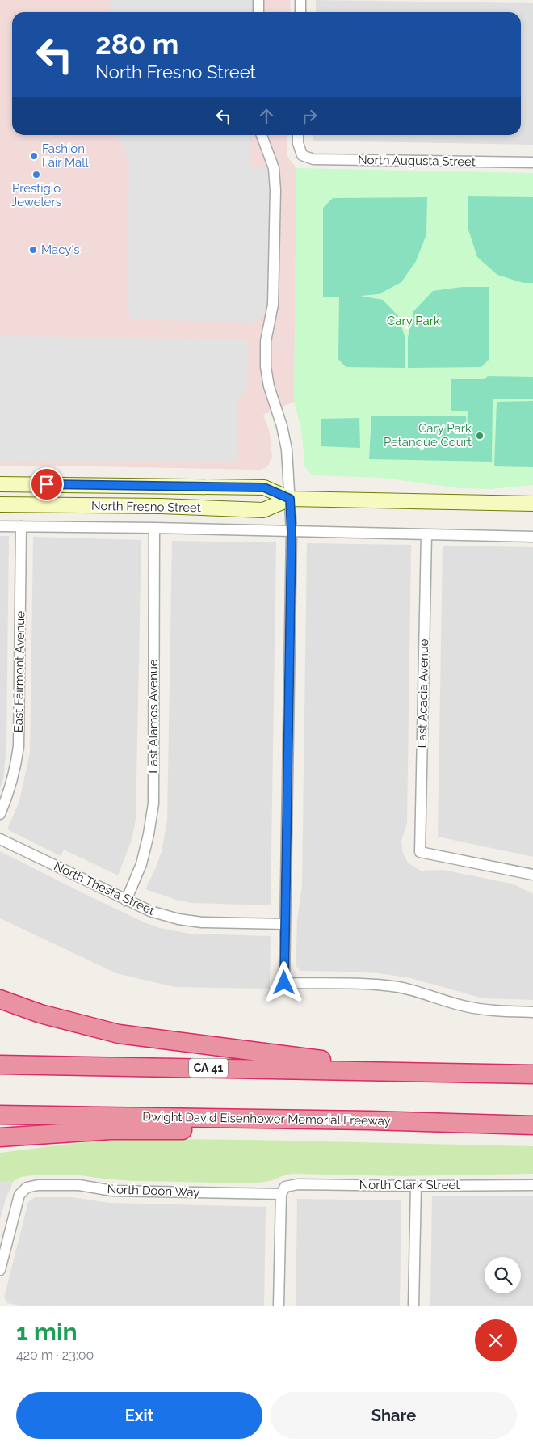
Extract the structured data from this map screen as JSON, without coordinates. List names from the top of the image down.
{
  "streets": {
    "highway": ["CA 41", "Dwight David Eisenhower Memorial Freeway"],
    "main road": ["North Fresno Street"],
    "street": [
      "North Augusta Street",
      "East Fairmont Avenue",
      "East Acacia Avenue",
      "East Alamos Avenue",
      "North Thesta Street",
      "North Clark Street",
      "North Doon Way"
    ]
  },
  "crossings": [
    ["East Alamos Avenue", "North Thesta Street"],
    ["North Clark Street", "North Doon Way"]
  ],
  "parks": ["Cary Park"],
  "places": [
    "Fashion Fair Mall",
    "Prestigio Jewelers",
    "Macy's",
    "Cary Park Petanque Court"
  ],
  "page": {
    "turn": ["280 m", "North Fresno Street"],
    "heading": ["1 min", "420 m · 23:00"],
    "buttons": ["Exit", "Share"]
  }
}
